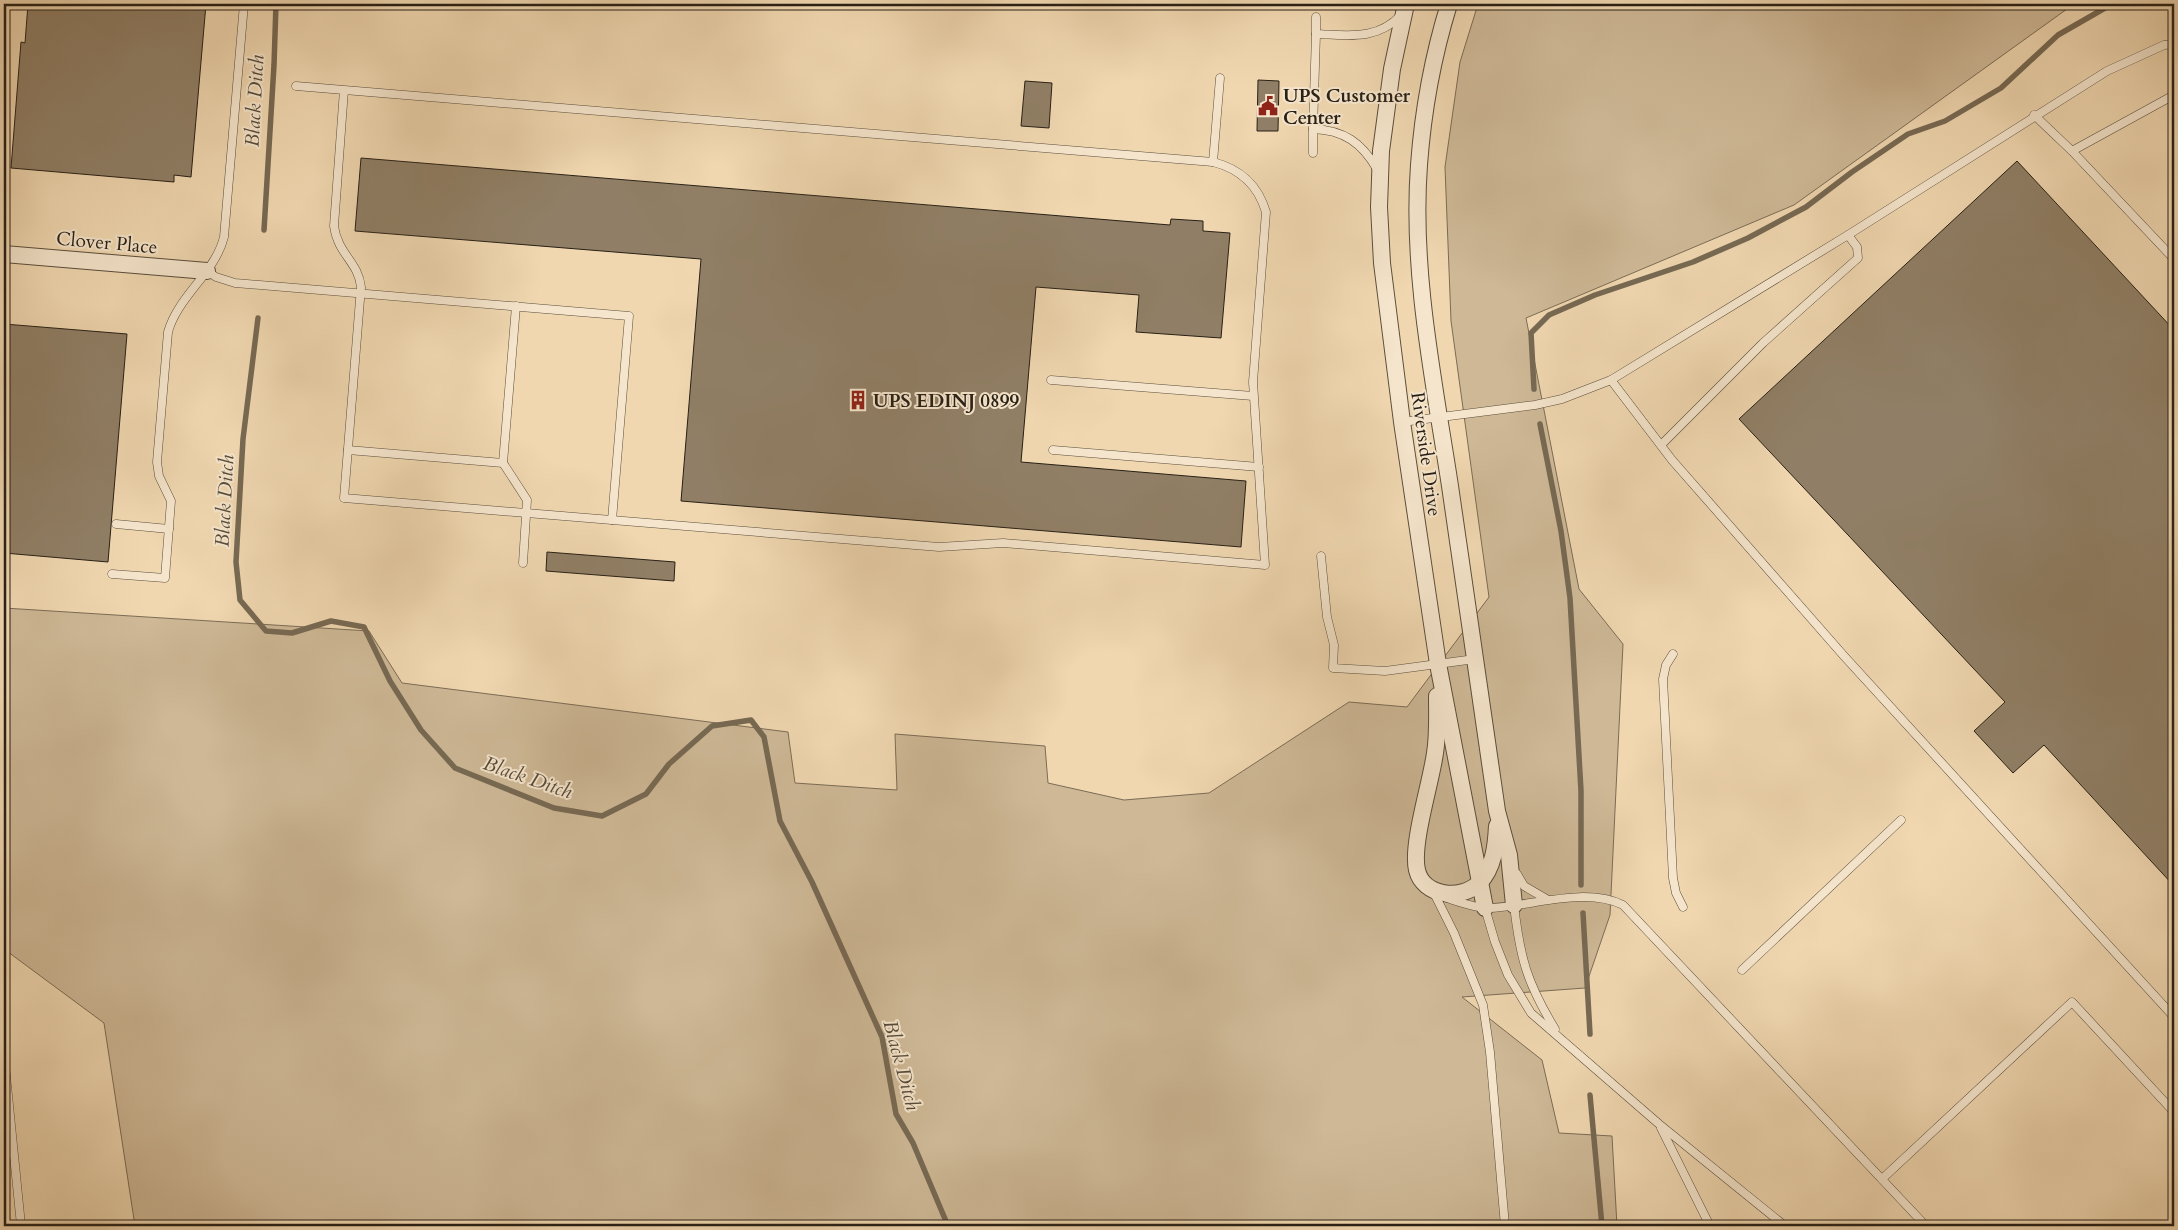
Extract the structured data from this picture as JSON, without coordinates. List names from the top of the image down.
{
  "streets": {
    "street": ["Clover Place", "Riverside Drive"]
  },
  "water": ["Black Ditch"],
  "places": {
    "public building": ["UPS Customer Center"],
    "building": ["UPS EDINJ 0899"]
  }
}
